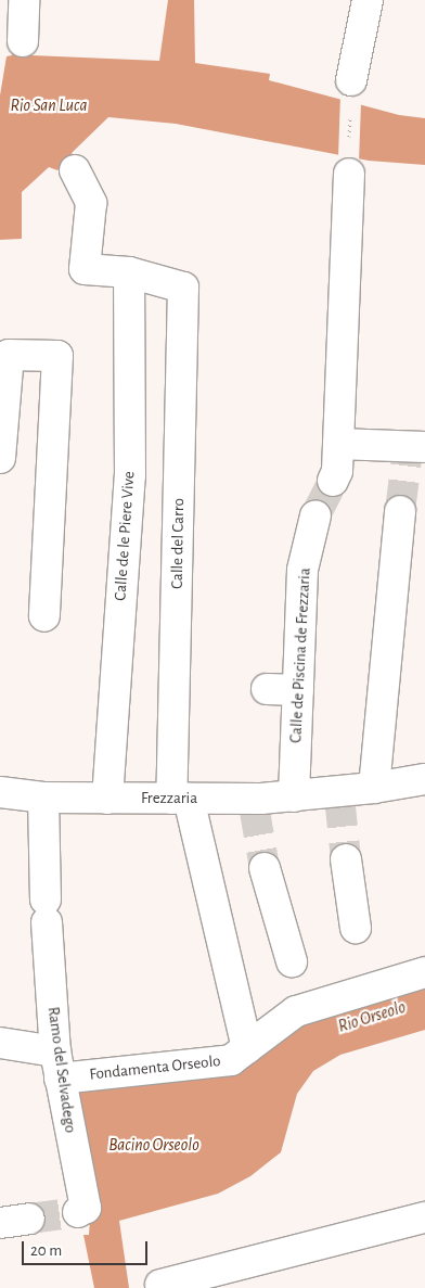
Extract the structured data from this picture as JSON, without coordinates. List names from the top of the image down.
{
  "streets": {
    "street": [
      "Calle de le Piere Vive",
      "Calle del Carro",
      "Calle de Piscina de Frezzaria",
      "Frezzaria",
      "Fondamenta Orseolo",
      "Ramo del Selvadego"
    ]
  },
  "crossings": [
    ["Calle de le Piere Vive", "Calle del Carro"],
    ["Calle de le Piere Vive", "Frezzaria"],
    ["Calle del Carro", "Frezzaria"],
    ["Calle del Carro", "Fondamenta Orseolo"],
    ["Calle de Piscina de Frezzaria", "Frezzaria"],
    ["Frezzaria", "Ramo del Selvadego"],
    ["Fondamenta Orseolo", "Ramo del Selvadego"]
  ],
  "water": ["Rio San Luca", "Rio Orseolo", "Bacino Orseolo"],
  "scale_bar": "20 m"
}
